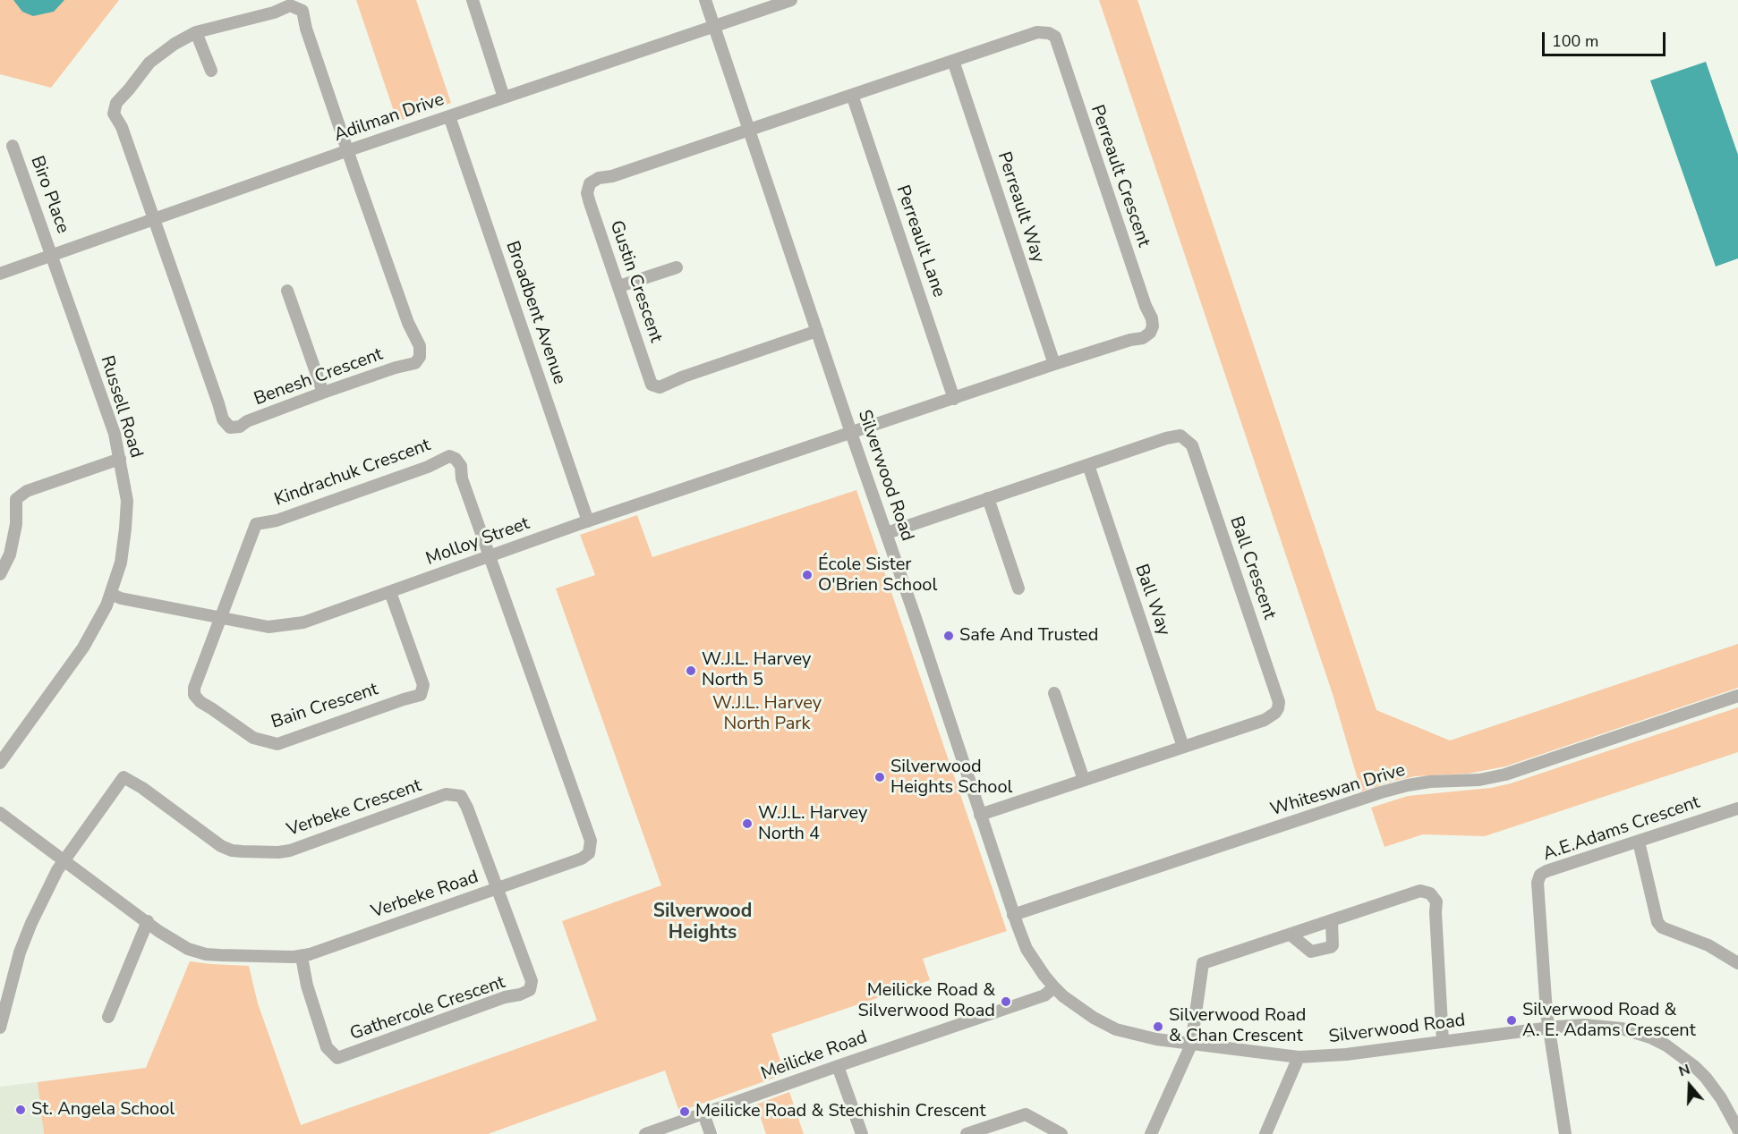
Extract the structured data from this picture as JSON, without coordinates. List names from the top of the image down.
{
  "streets": {
    "street": [
      "Adilman Drive",
      "Perreault Crescent",
      "Biro Place",
      "Perreault Way",
      "Perreault Lane",
      "Gustin Crescent",
      "Broadbent Avenue",
      "Benesh Crescent",
      "Russell Road",
      "Kindrachuk Crescent",
      "Silverwood Road",
      "Molloy Street",
      "Ball Crescent",
      "Ball Way",
      "Bain Crescent",
      "Whiteswan Drive",
      "Verbeke Crescent",
      "A.E.Adams Crescent",
      "Verbeke Road",
      "Gathercole Crescent",
      "Meilicke Road"
    ]
  },
  "crossings": [
    ["Adilman Drive", "Biro Place"],
    ["Adilman Drive", "Broadbent Avenue"],
    ["Adilman Drive", "Benesh Crescent"],
    ["Adilman Drive", "Russell Road"],
    ["Adilman Drive", "Silverwood Road"],
    ["Perreault Crescent", "Perreault Way"],
    ["Perreault Crescent", "Perreault Lane"],
    ["Perreault Crescent", "Gustin Crescent"],
    ["Perreault Crescent", "Silverwood Road"],
    ["Perreault Crescent", "Molloy Street"],
    ["Biro Place", "Russell Road"],
    ["Gustin Crescent", "Silverwood Road"],
    ["Broadbent Avenue", "Molloy Street"],
    ["Russell Road", "Molloy Street"],
    ["Kindrachuk Crescent", "Molloy Street"],
    ["Kindrachuk Crescent", "Bain Crescent"],
    ["Kindrachuk Crescent", "Verbeke Road"],
    ["Silverwood Road", "Molloy Street"],
    ["Silverwood Road", "Ball Crescent"],
    ["Silverwood Road", "Whiteswan Drive"],
    ["Silverwood Road", "A.E.Adams Crescent"],
    ["Silverwood Road", "Meilicke Road"],
    ["Molloy Street", "Bain Crescent"],
    ["Molloy Street", "Verbeke Road"],
    ["Ball Crescent", "Ball Way"],
    ["Verbeke Crescent", "Verbeke Road"],
    ["Verbeke Crescent", "Gathercole Crescent"],
    ["Verbeke Road", "Gathercole Crescent"]
  ],
  "districts": ["Silverwood Heights"],
  "parks": ["W.J.L. Harvey North Park"],
  "places": [
    "École Sister O'Brien School",
    "Safe And Trusted",
    "W.J.L. Harvey North 5",
    "Silverwood Heights School",
    "W.J.L. Harvey North 4",
    "Meilicke Road & Silverwood Road",
    "Silverwood Road & A. E. Adams Crescent",
    "Silverwood Road & Chan Crescent",
    "St. Angela School",
    "Meilicke Road & Stechishin Crescent"
  ],
  "scale_bar": "100 m",
  "north": "top"
}
